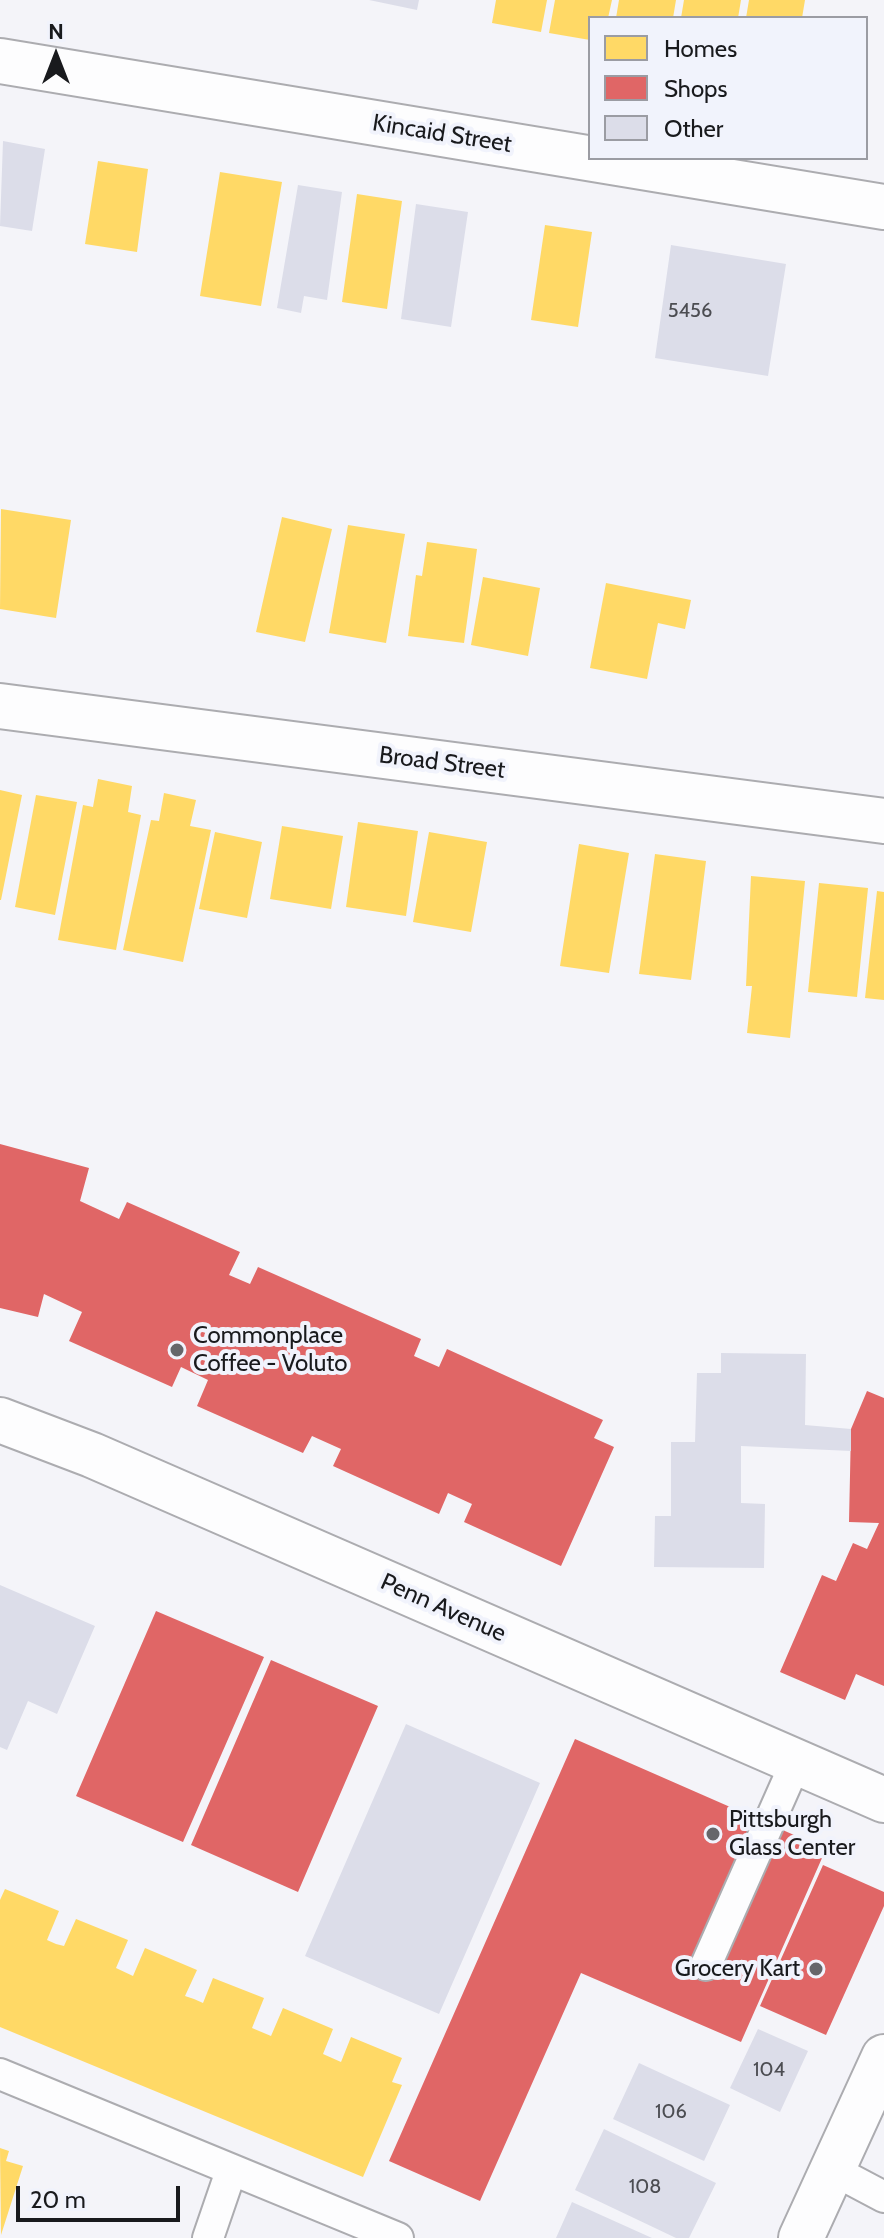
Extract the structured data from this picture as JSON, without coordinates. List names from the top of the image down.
{
  "streets": {
    "street": ["Kincaid Street", "Broad Street", "Penn Avenue"]
  },
  "places": ["Commonplace Coffee - Voluto", "Pittsburgh Glass Center", "Grocery Kart"],
  "house_numbers": [
    "5456",
    "104",
    "106",
    "108"
  ],
  "legend": ["Homes", "Shops", "Other"],
  "scale_bar": "20 m",
  "north": "top"
}
